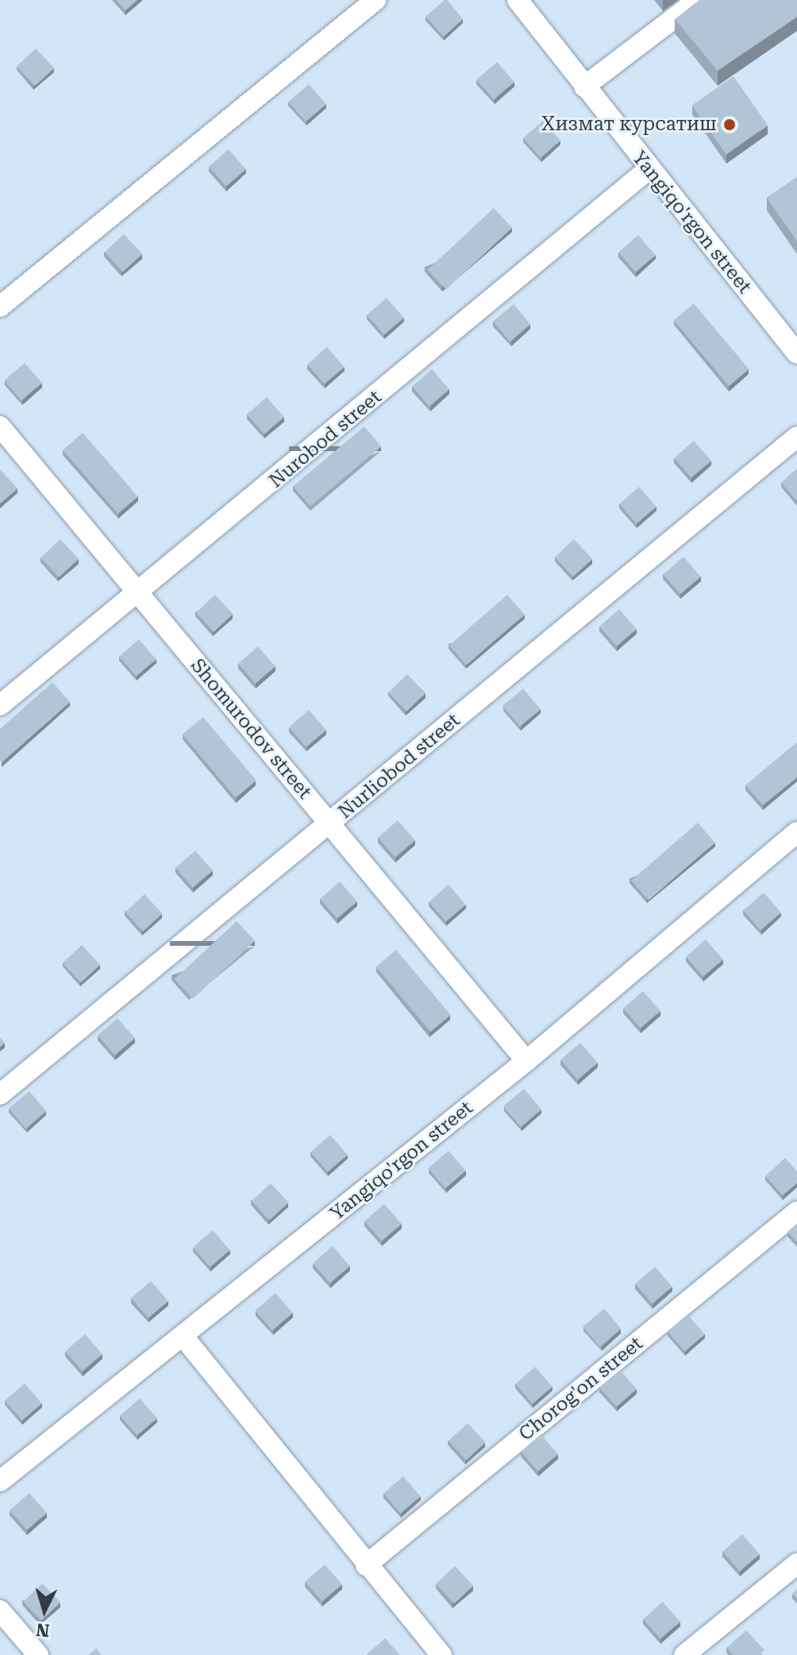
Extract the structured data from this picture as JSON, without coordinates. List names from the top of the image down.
{
  "streets": {
    "street": [
      "Yangiqo'rgon street",
      "Nurobod street",
      "Shomurodov street",
      "Nurliobod street",
      "Chorog'on street"
    ]
  },
  "crossings": [
    ["Yangiqo'rgon street", "Nurobod street"],
    ["Yangiqo'rgon street", "Shomurodov street"],
    ["Nurobod street", "Shomurodov street"],
    ["Shomurodov street", "Nurliobod street"]
  ],
  "places": ["Хизмат курсатиш"],
  "north": "bottom"
}
